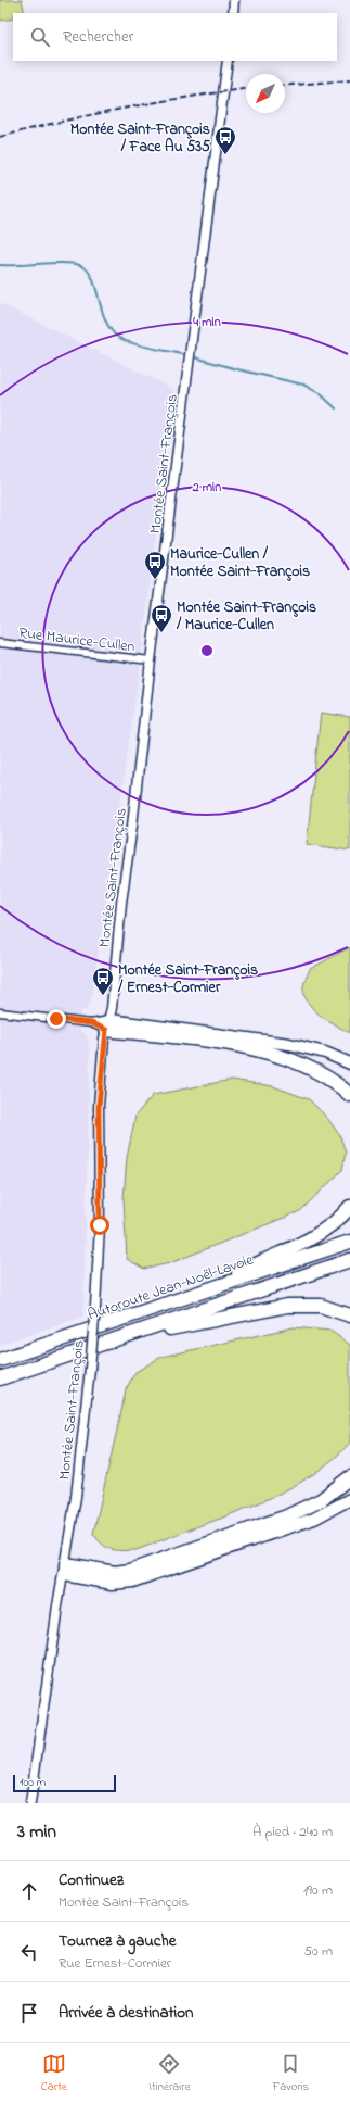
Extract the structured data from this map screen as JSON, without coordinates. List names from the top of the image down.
{
  "streets": {
    "highway": ["Autoroute Jean-Noël-Lavoie"],
    "street": ["Montée Saint-François", "Rue Maurice-Cullen"]
  },
  "crossings": [
    ["Montée Saint-François", "Rue Maurice-Cullen"]
  ],
  "places": {
    "bus stop": [
      "Montée Saint-François / Face Au 535",
      "Maurice-Cullen / Montée Saint-François",
      "Montée Saint-François / Maurice-Cullen",
      "Montée Saint-François / Ernest-Cormier"
    ]
  },
  "scale_bar": "100 m",
  "north": "bottom left",
  "page": {
    "search": "Rechercher",
    "scale": "100 m",
    "heading": ["3 min", "À pied · 240 m"],
    "list": [
      ["Continuez", "Montée Saint-François", "190 m"],
      ["Tournez à gauche", "Rue Ernest-Cormier", "50 m"],
      "Arrivée à destination"
    ],
    "nav": ["Carte", "Itinéraire", "Favoris"]
  },
  "rings": ["4 min", "2 min"]
}
